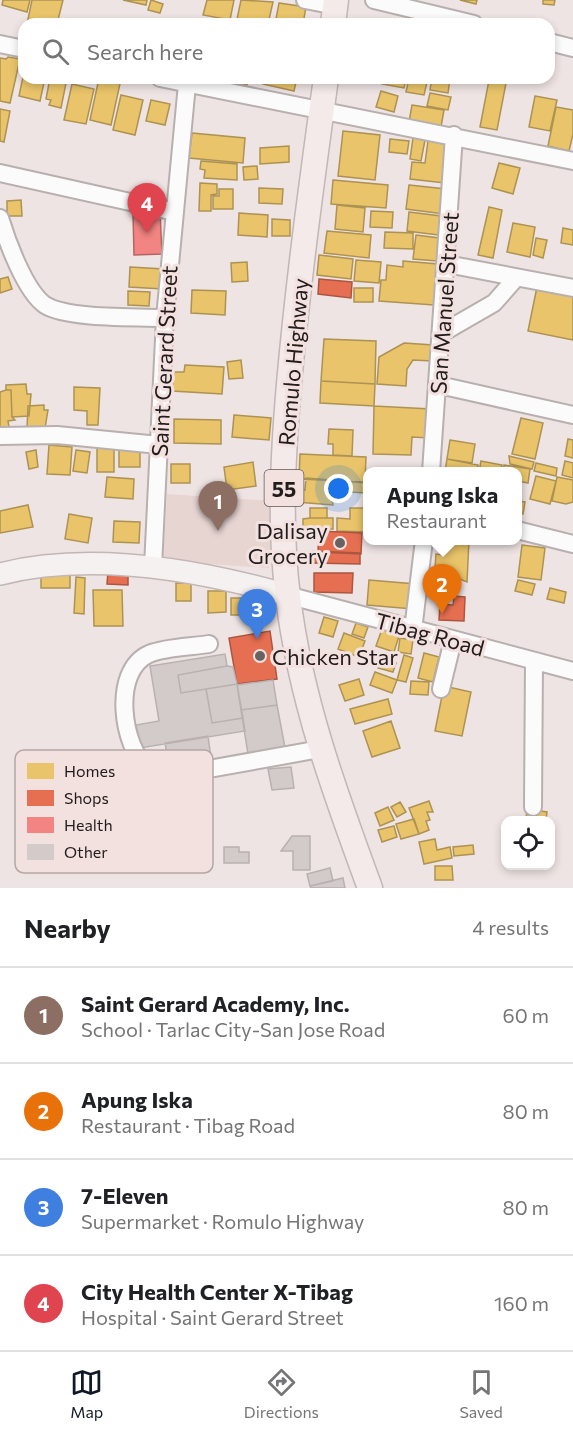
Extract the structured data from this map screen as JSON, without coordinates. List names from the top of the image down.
{
  "streets": {
    "highway": ["Romulo Highway", "55"],
    "street": ["San Manuel Street", "Saint Gerard Street", "Tibag Road"]
  },
  "crossings": [
    ["Romulo Highway", "Tibag Road"]
  ],
  "places": ["Dalisay Grocery", "Chicken Star"],
  "legend": [
    "Homes",
    "Shops",
    "Health",
    "Other"
  ],
  "page": {
    "search": "Search here",
    "pins": [
      "4",
      "1",
      "2",
      "3"
    ],
    "popup": ["Apung Iska", "Restaurant"],
    "heading": ["Nearby", "4 results"],
    "list": [
      {
        "mark": "1",
        "name": "Saint Gerard Academy, Inc.",
        "note": "School · Tarlac City-San Jose Road",
        "value": "60 m"
      },
      {
        "mark": "2",
        "name": "Apung Iska",
        "note": "Restaurant · Tibag Road",
        "value": "80 m"
      },
      {
        "mark": "3",
        "name": "7-Eleven",
        "note": "Supermarket · Romulo Highway",
        "value": "80 m"
      },
      {
        "mark": "4",
        "name": "City Health Center X-Tibag",
        "note": "Hospital · Saint Gerard Street",
        "value": "160 m"
      }
    ],
    "nav": ["Map", "Directions", "Saved"]
  }
}
